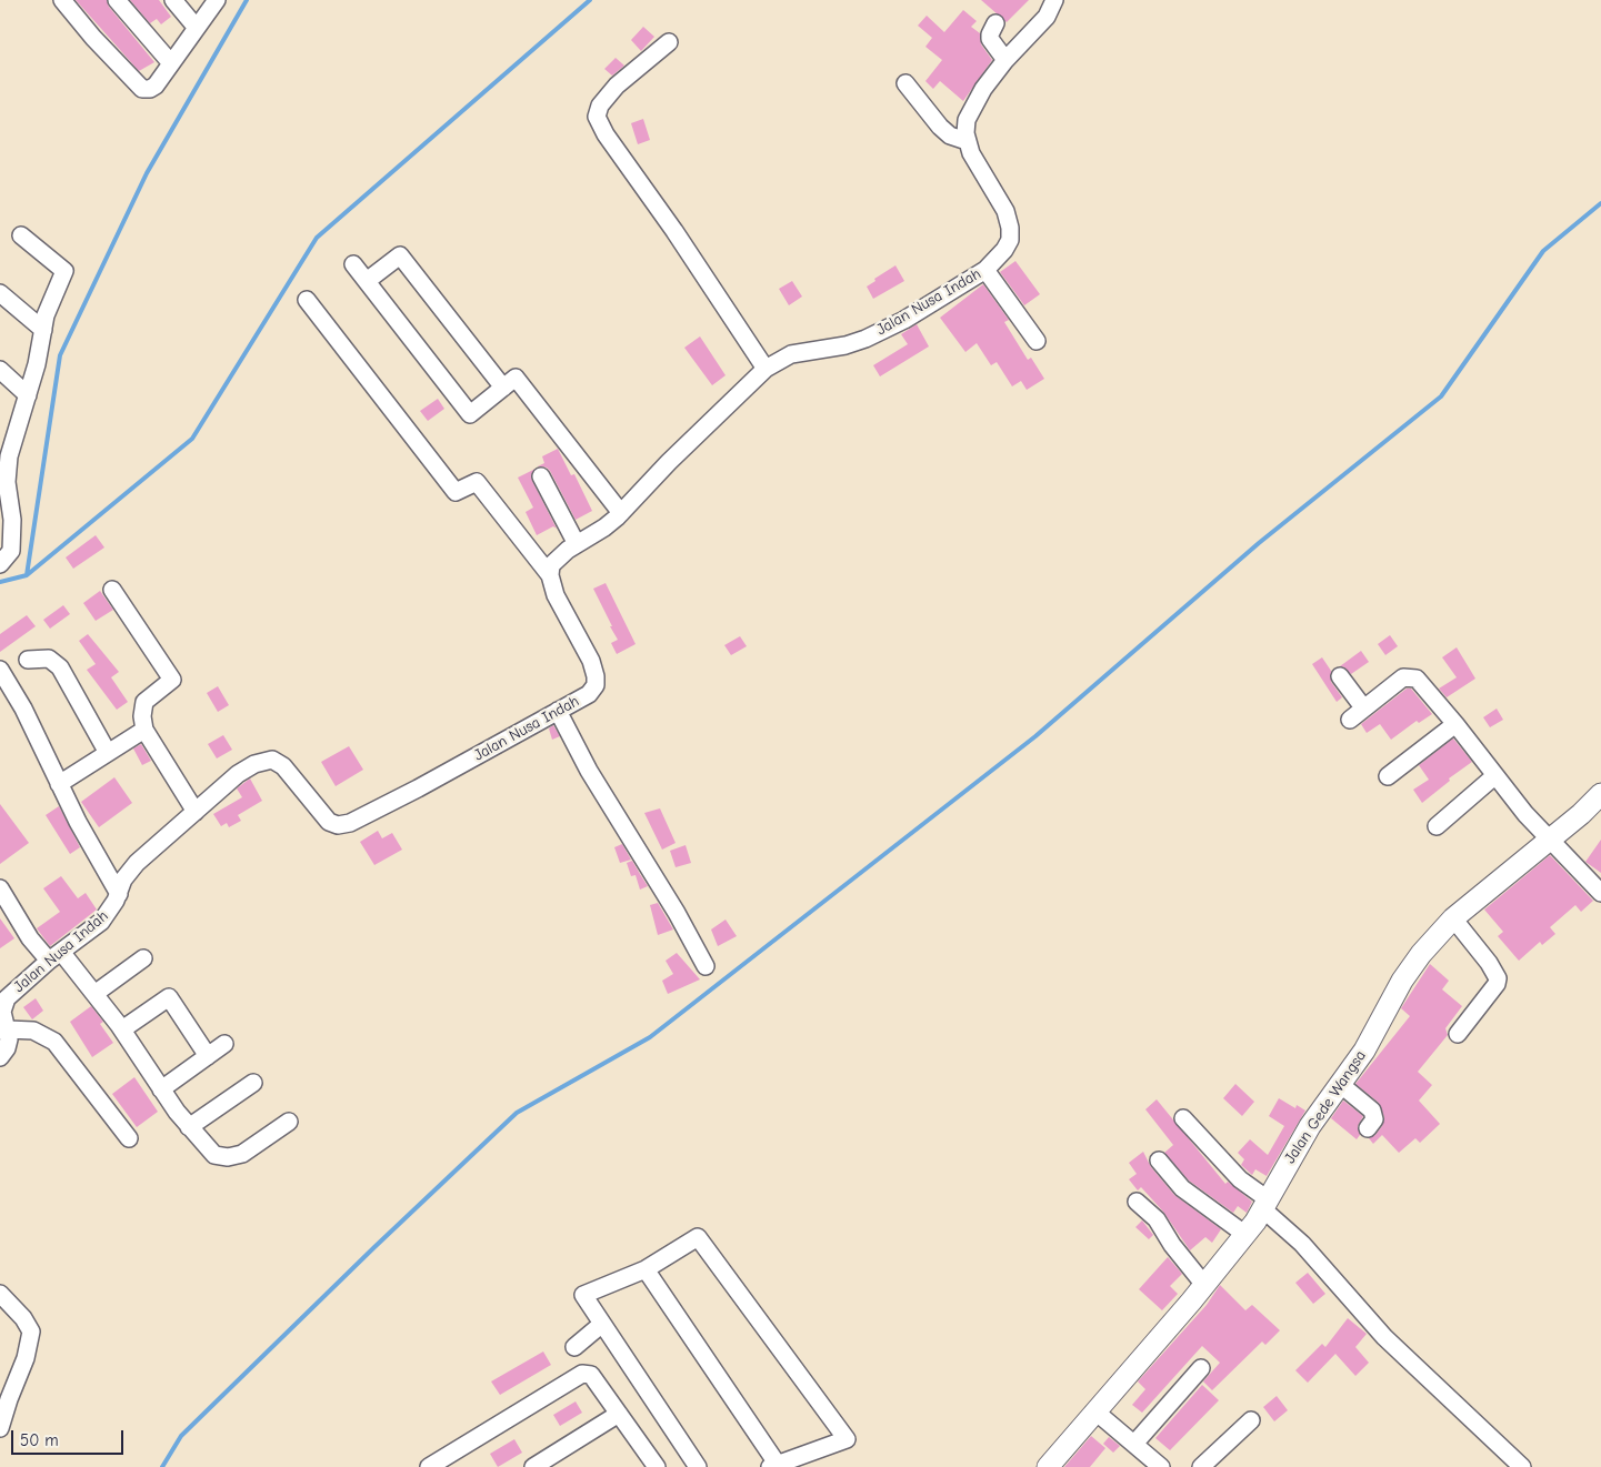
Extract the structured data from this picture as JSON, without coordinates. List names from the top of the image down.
{
  "streets": {
    "street": ["Jalan Nusa Indah", "Jalan Gede Wangsa"]
  },
  "scale_bar": "50 m"
}
